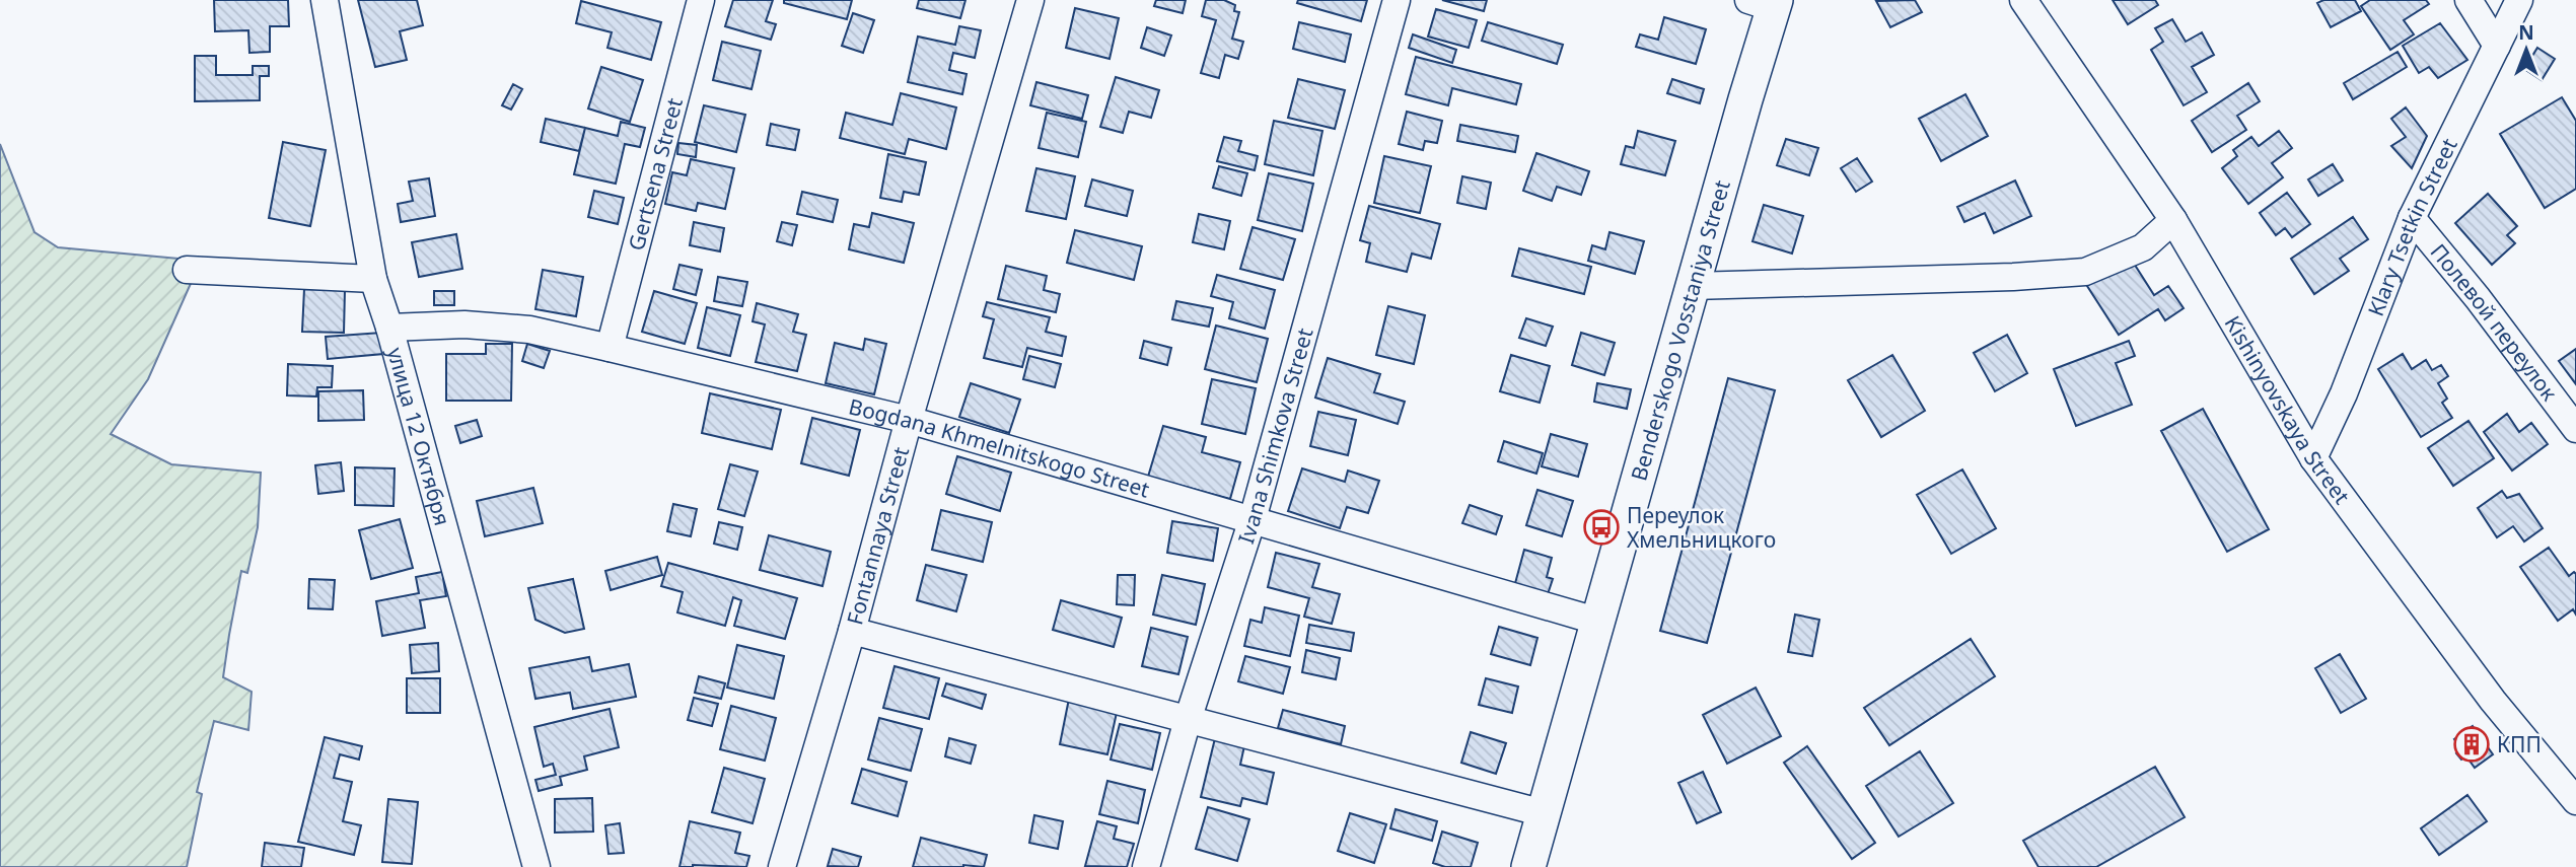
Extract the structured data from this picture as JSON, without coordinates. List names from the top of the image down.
{
  "streets": {
    "main road": ["Benderskogo Vosstaniya Street"],
    "street": [
      "Gertsena Street",
      "Klary Tsetkin Street",
      "Полевой переулок",
      "Kishinyovskaya Street",
      "Ivana Shimkova Street",
      "улица 12 Октября",
      "Bogdana Khmelnitskogo Street",
      "Fontannaya Street"
    ]
  },
  "crossings": [
    ["Gertsena Street", "Bogdana Khmelnitskogo Street"],
    ["Klary Tsetkin Street", "Полевой переулок"],
    ["Klary Tsetkin Street", "Kishinyovskaya Street"],
    ["Benderskogo Vosstaniya Street", "Bogdana Khmelnitskogo Street"],
    ["Ivana Shimkova Street", "Bogdana Khmelnitskogo Street"],
    ["улица 12 Октября", "Bogdana Khmelnitskogo Street"],
    ["Bogdana Khmelnitskogo Street", "Fontannaya Street"]
  ],
  "places": {
    "bus stop": ["Переулок Хмельницкого"],
    "building": ["КПП"]
  },
  "north": "top"
}
